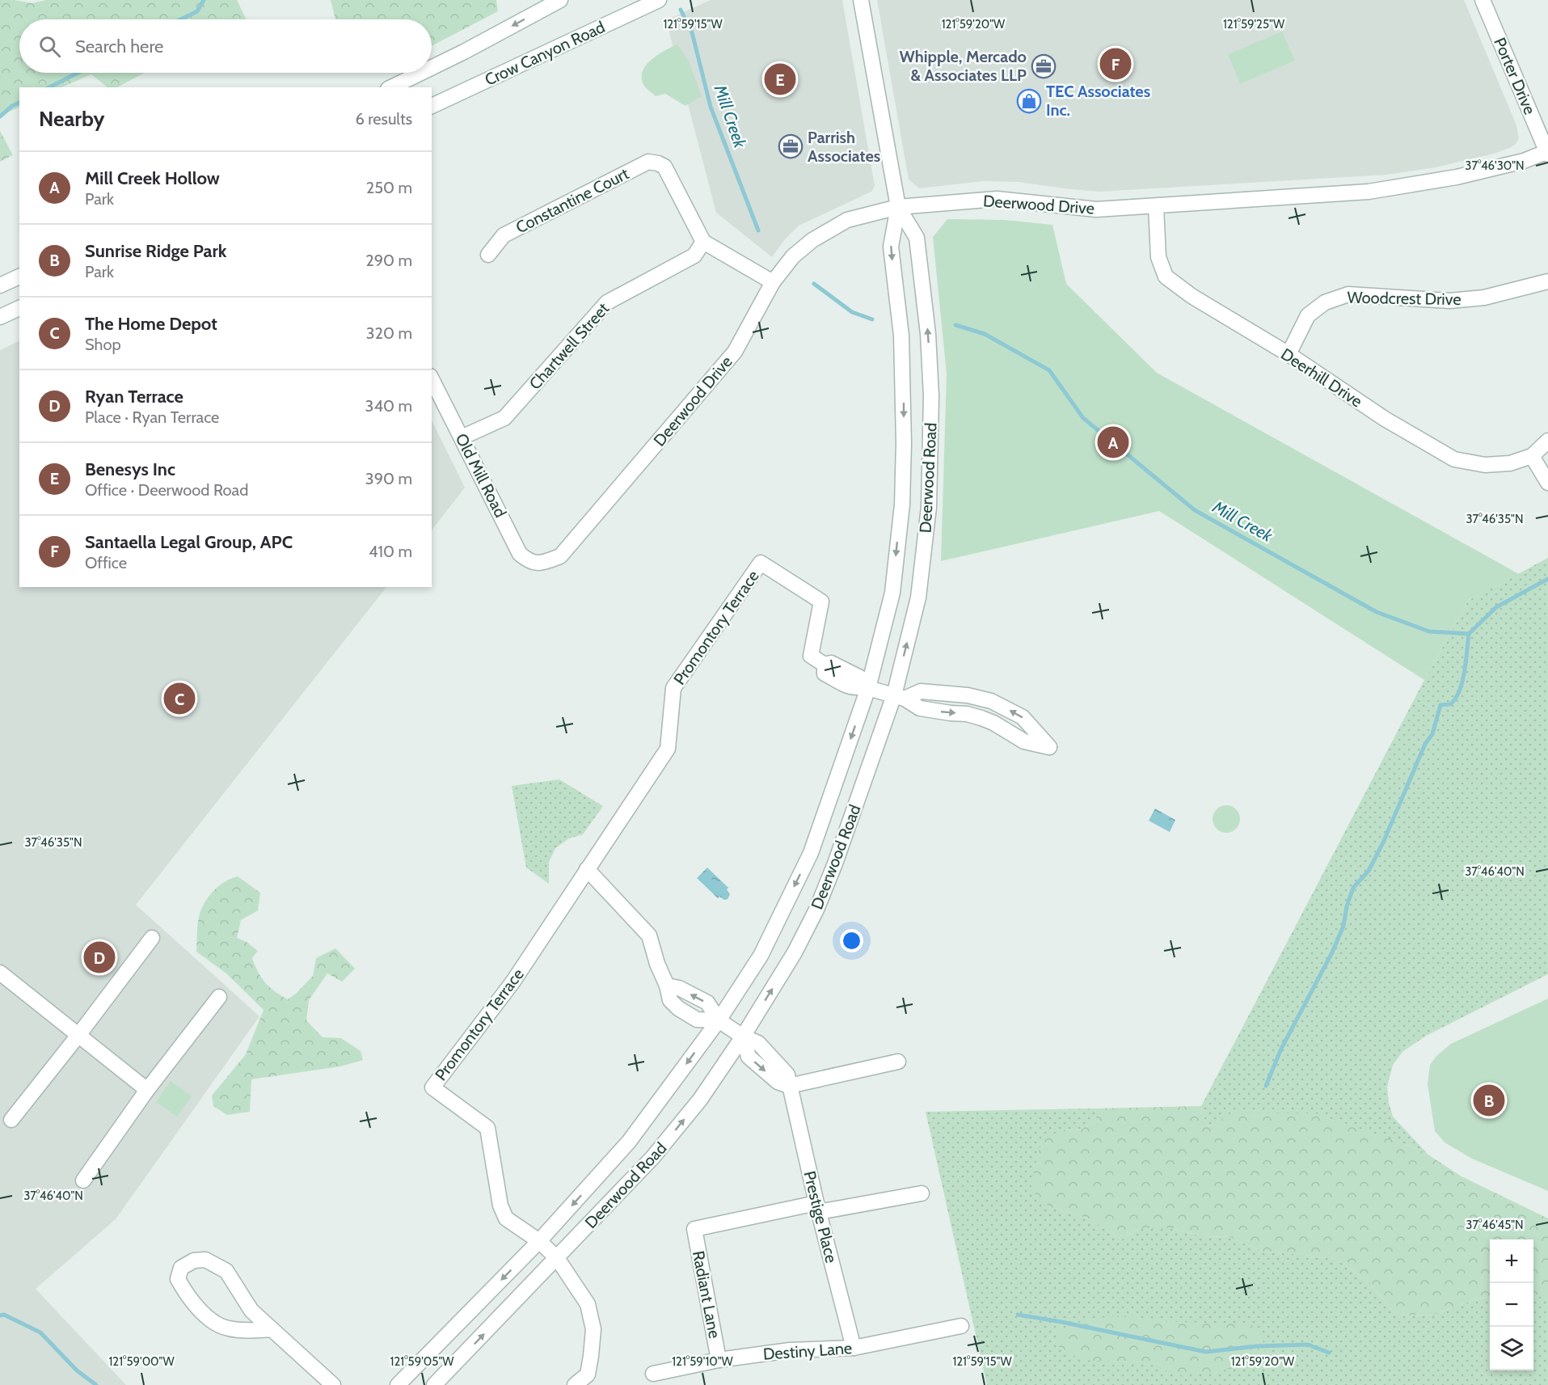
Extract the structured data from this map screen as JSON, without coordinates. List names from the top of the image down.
{
  "streets": {
    "street": [
      "Crow Canyon Road",
      "Porter Drive",
      "Constantine Court",
      "Deerwood Drive",
      "Woodcrest Drive",
      "Chartwell Street",
      "Deerhill Drive",
      "Old Mill Road",
      "Deerwood Road",
      "Promontory Terrace",
      "Prestige Place",
      "Radiant Lane",
      "Destiny Lane"
    ]
  },
  "crossings": [
    ["Porter Drive", "Deerwood Drive"],
    ["Constantine Court", "Chartwell Street"],
    ["Deerwood Drive", "Deerhill Drive"],
    ["Deerwood Drive", "Old Mill Road"],
    ["Deerwood Drive", "Deerwood Road"],
    ["Woodcrest Drive", "Deerhill Drive"],
    ["Chartwell Street", "Old Mill Road"],
    ["Deerwood Road", "Promontory Terrace"],
    ["Prestige Place", "Radiant Lane"],
    ["Prestige Place", "Destiny Lane"],
    ["Radiant Lane", "Destiny Lane"]
  ],
  "water": ["Mill Creek"],
  "places": {
    "office": ["Whipple, Mercado & Associates LLP", "Parrish Associates"],
    "shop": ["TEC Associates Inc."]
  },
  "page": {
    "search": "Search here",
    "pins": [
      "F",
      "E",
      "A",
      "C",
      "D",
      "B"
    ],
    "heading": ["Nearby", "6 results"],
    "list": [
      {
        "mark": "A",
        "name": "Mill Creek Hollow",
        "note": "Park",
        "value": "250 m"
      },
      {
        "mark": "B",
        "name": "Sunrise Ridge Park",
        "note": "Park",
        "value": "290 m"
      },
      {
        "mark": "C",
        "name": "The Home Depot",
        "note": "Shop",
        "value": "320 m"
      },
      {
        "mark": "D",
        "name": "Ryan Terrace",
        "note": "Place · Ryan Terrace",
        "value": "340 m"
      },
      {
        "mark": "E",
        "name": "Benesys Inc",
        "note": "Office · Deerwood Road",
        "value": "390 m"
      },
      {
        "mark": "F",
        "name": "Santaella Legal Group, APC",
        "note": "Office",
        "value": "410 m"
      }
    ],
    "map_buttons": ["+", "−"]
  },
  "coordinates": [
    "121°59'15\"W",
    "121°59'20\"W",
    "121°59'25\"W",
    "37°46'30\"N",
    "37°46'35\"N",
    "37°46'40\"N",
    "37°46'45\"N",
    "121°59'00\"W",
    "121°59'05\"W",
    "121°59'10\"W"
  ]
}
